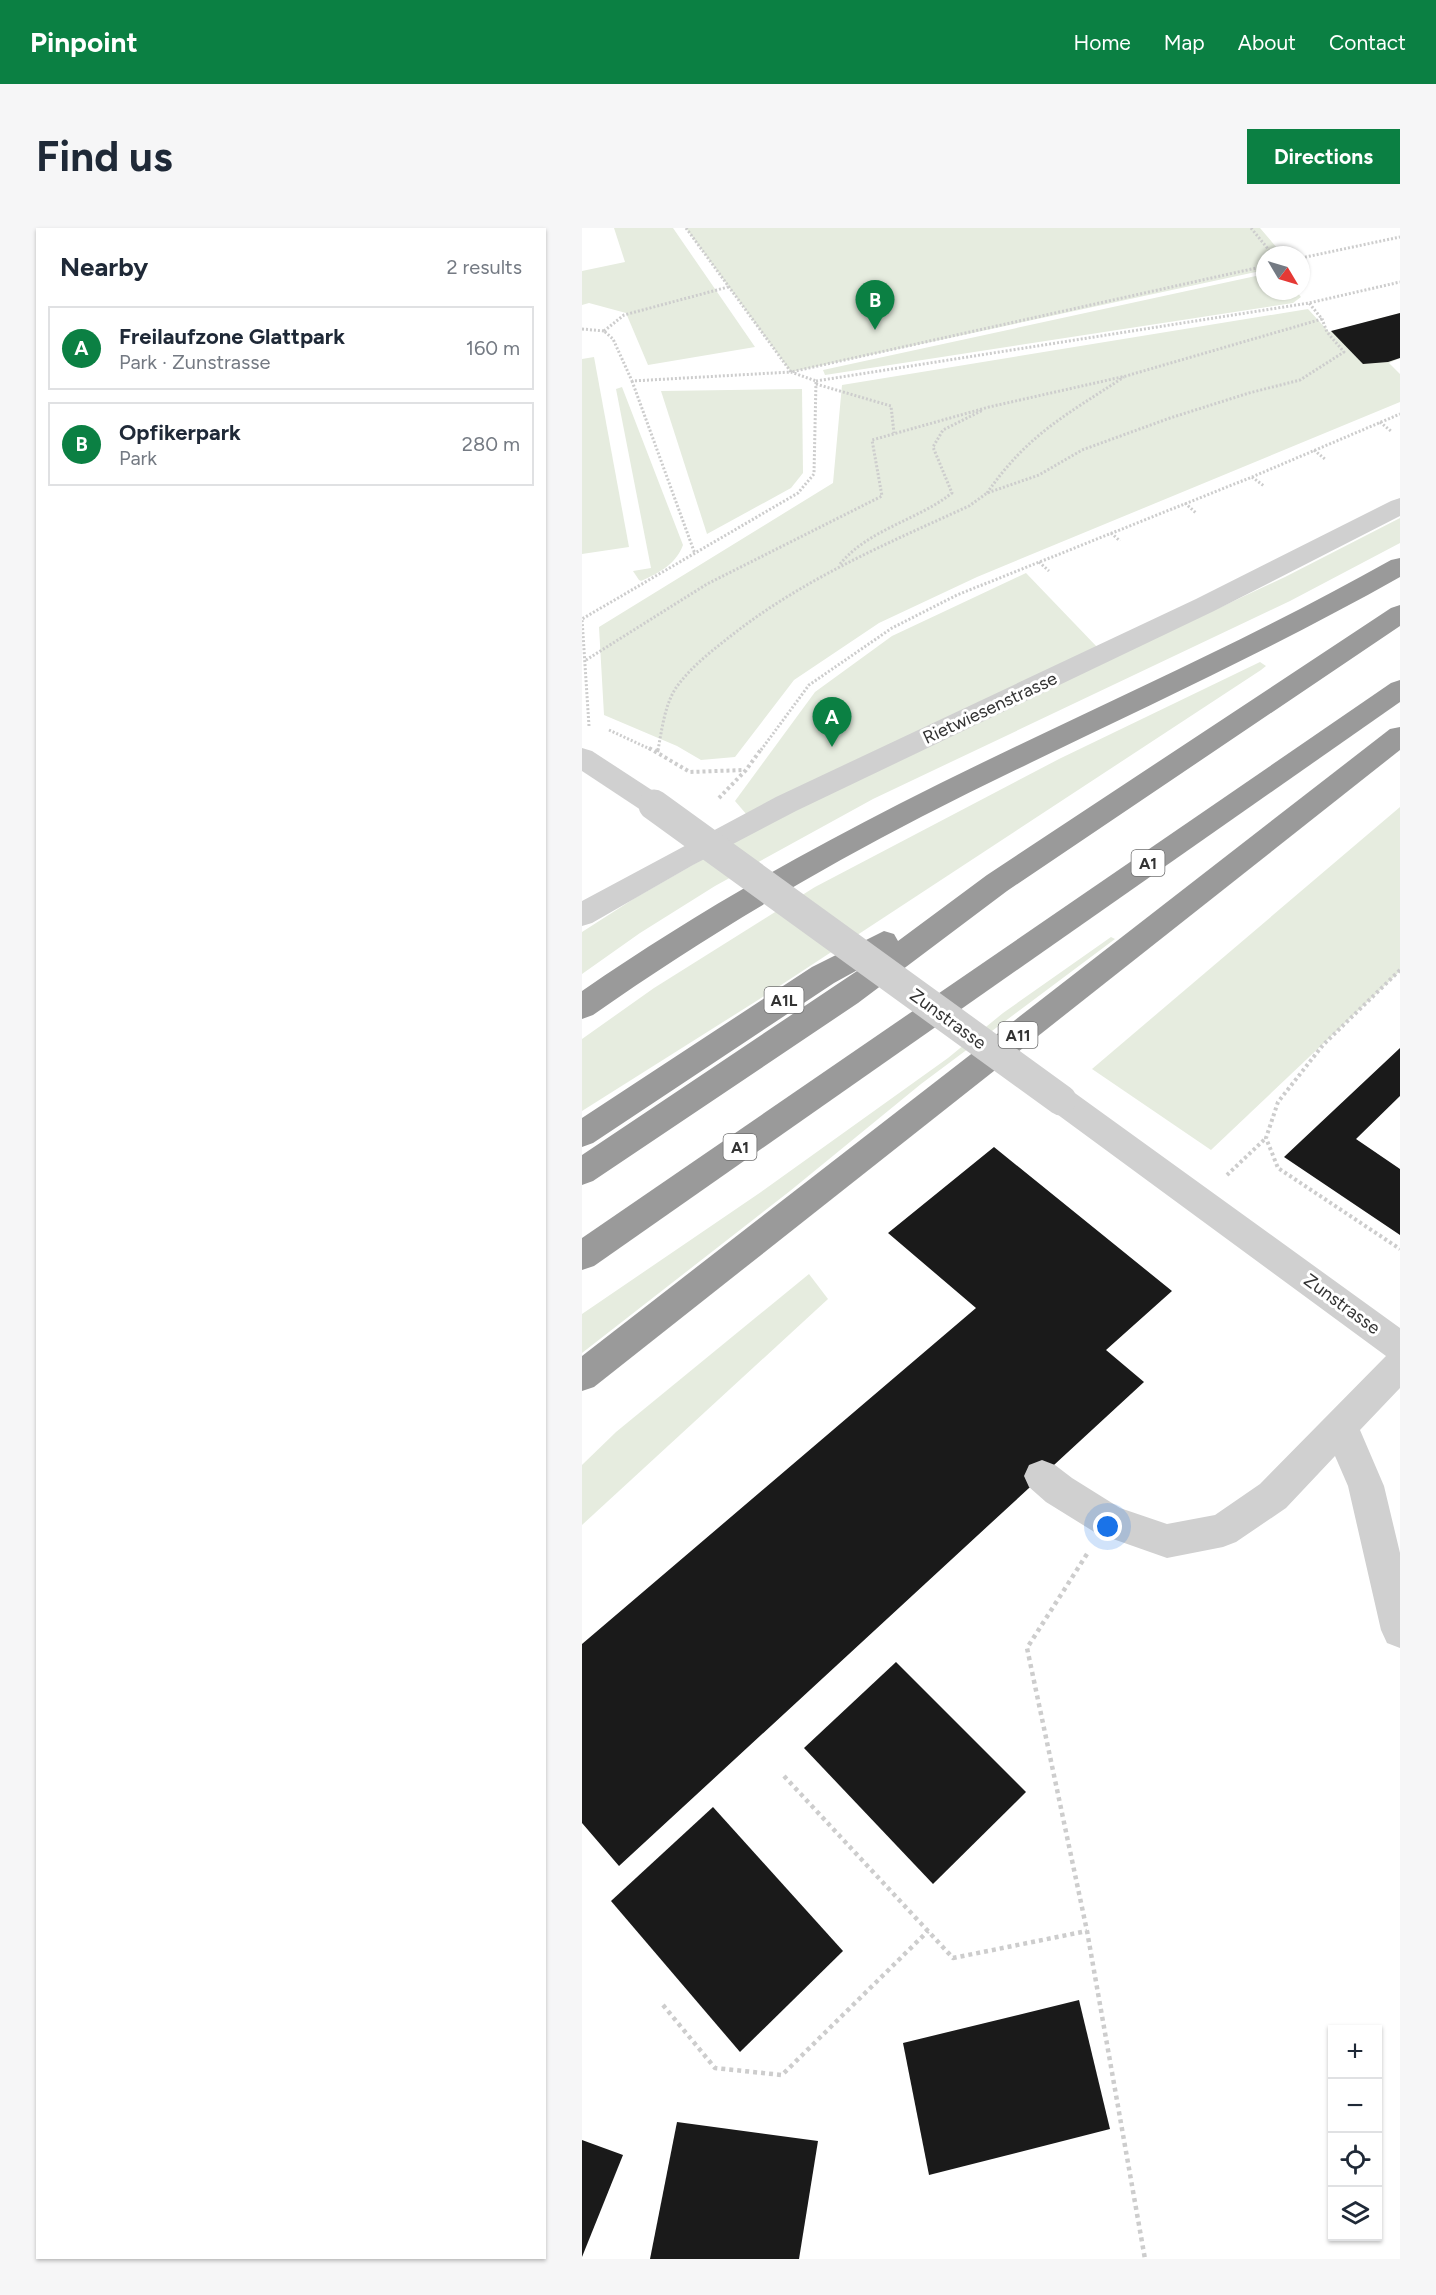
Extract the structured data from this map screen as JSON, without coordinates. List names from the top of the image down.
{
  "streets": {
    "highway": ["A1", "A1L", "A11"],
    "street": ["Rietwiesenstrasse", "Zunstrasse"]
  },
  "north": "bottom right",
  "page": {
    "header": "Pinpoint",
    "nav": [
      "Home",
      "Map",
      "About",
      "Contact"
    ],
    "buttons": "Directions",
    "title": "Find us",
    "heading": ["Nearby", "2 results"],
    "pins": ["B", "A"],
    "list": [
      {
        "mark": "A",
        "name": "Freilaufzone Glattpark",
        "note": "Park · Zunstrasse",
        "value": "160 m"
      },
      {
        "mark": "B",
        "name": "Opfikerpark",
        "note": "Park",
        "value": "280 m"
      }
    ],
    "map_buttons": ["+", "−"]
  }
}
